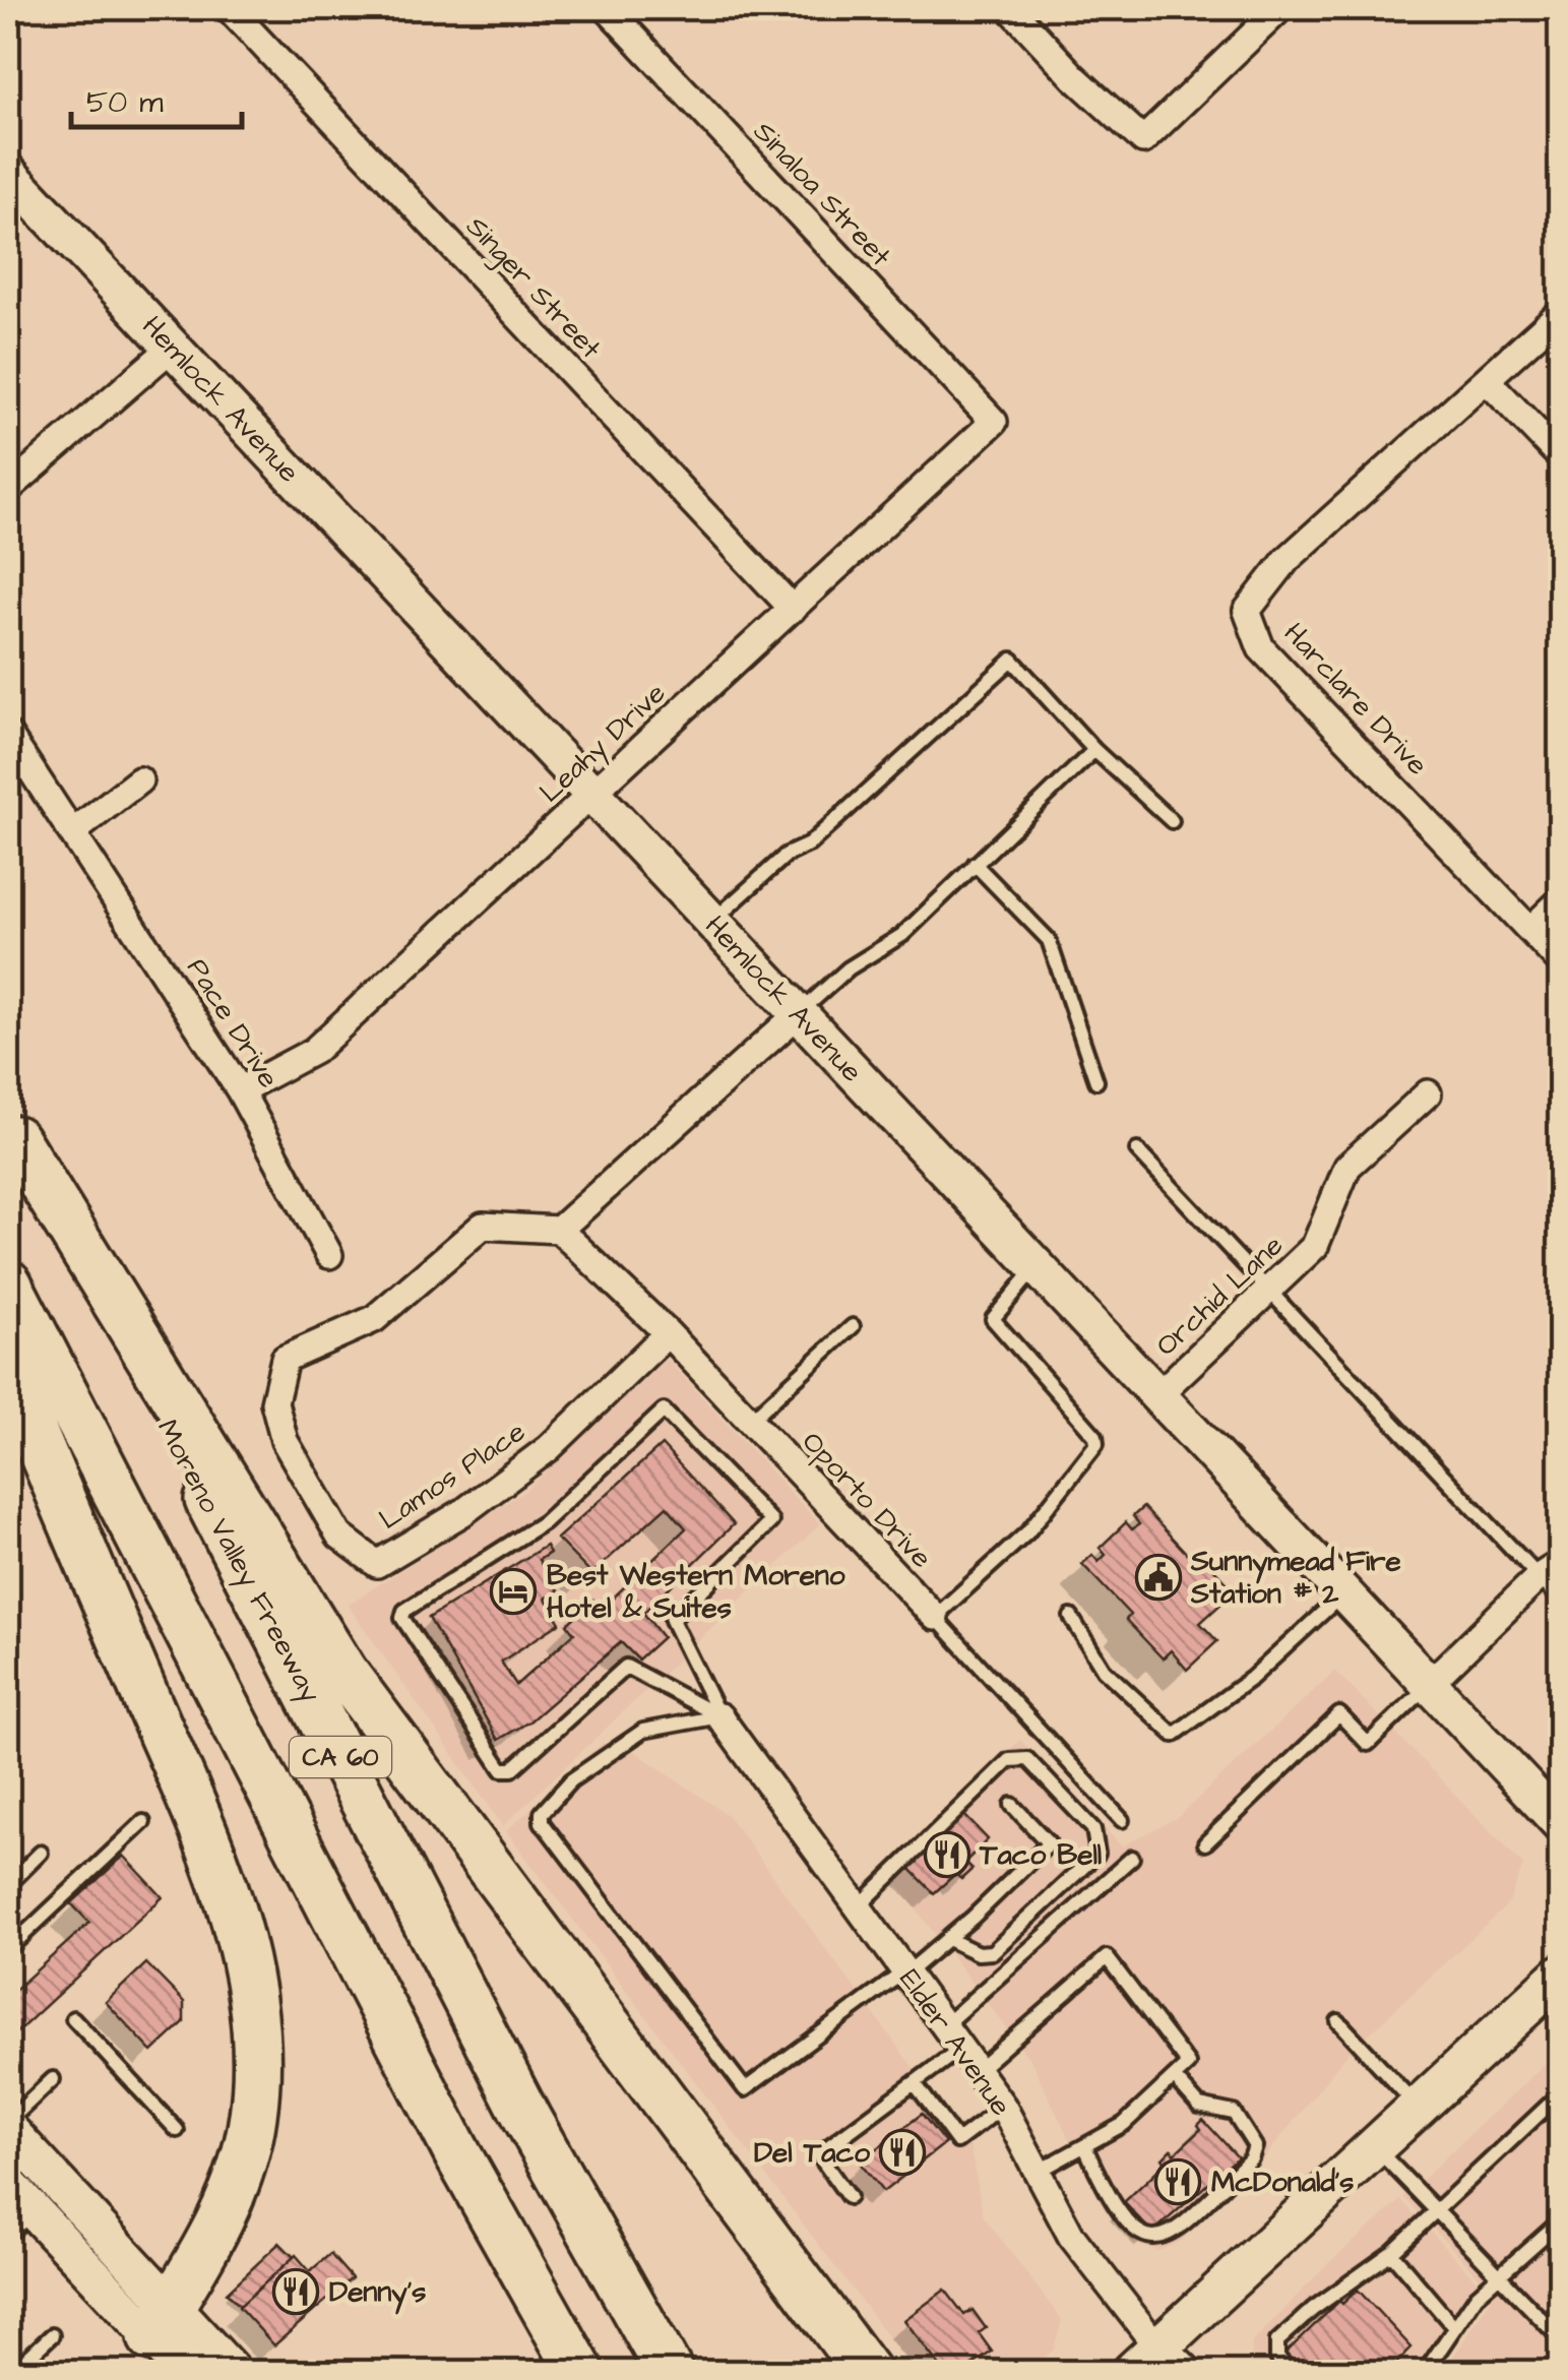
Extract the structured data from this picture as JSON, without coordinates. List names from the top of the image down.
{
  "streets": {
    "highway": ["Moreno Valley Freeway", "CA 60"],
    "street": [
      "Sinaloa Street",
      "Singer Street",
      "Hemlock Avenue",
      "Harclare Drive",
      "Leahy Drive",
      "Pace Drive",
      "Orchid Lane",
      "Lamos Place",
      "Oporto Drive",
      "Elder Avenue"
    ]
  },
  "crossings": [
    ["Sinaloa Street", "Leahy Drive"],
    ["Singer Street", "Leahy Drive"],
    ["Hemlock Avenue", "Leahy Drive"],
    ["Hemlock Avenue", "Orchid Lane"],
    ["Leahy Drive", "Pace Drive"],
    ["Lamos Place", "Oporto Drive"]
  ],
  "places": {
    "public building": ["Sunnymead Fire Station # 2"],
    "hotel": ["Best Western Moreno Hotel & Suites"],
    "restaurant": [
      "Taco Bell",
      "Del Taco",
      "McDonald's",
      "Denny's"
    ]
  },
  "scale_bar": "50 m"
}
